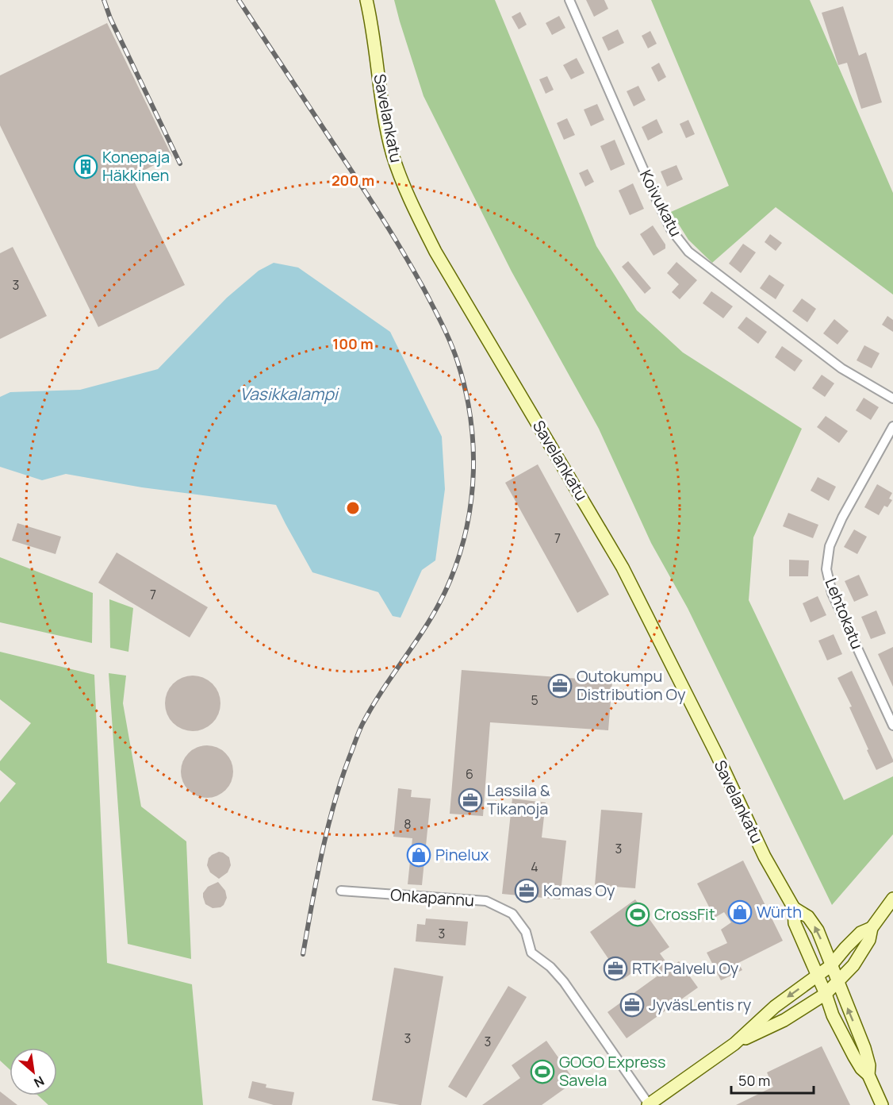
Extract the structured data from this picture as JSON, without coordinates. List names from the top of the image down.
{
  "streets": {
    "main road": ["Savelankatu"],
    "street": ["Koivukatu", "Lehtokatu", "Onkapannu"]
  },
  "water": ["Vasikkalampi"],
  "places": {
    "building": ["Konepaja Häkkinen"],
    "office": [
      "Outokumpu Distribution Oy",
      "Lassila & Tikanoja",
      "Komas Oy",
      "RTK Palvelu Oy",
      "JyväsLentis ry"
    ],
    "shop": ["Pinelux", "Würth"],
    "sports": ["CrossFit", "GOGO Express Savela"]
  },
  "house_numbers": [
    "3",
    "7",
    "7",
    "5",
    "6",
    "8",
    "3",
    "4",
    "3",
    "3",
    "3"
  ],
  "scale_bar": "50 m",
  "north": "bottom right",
  "rings": ["200 m", "100 m"]
}
